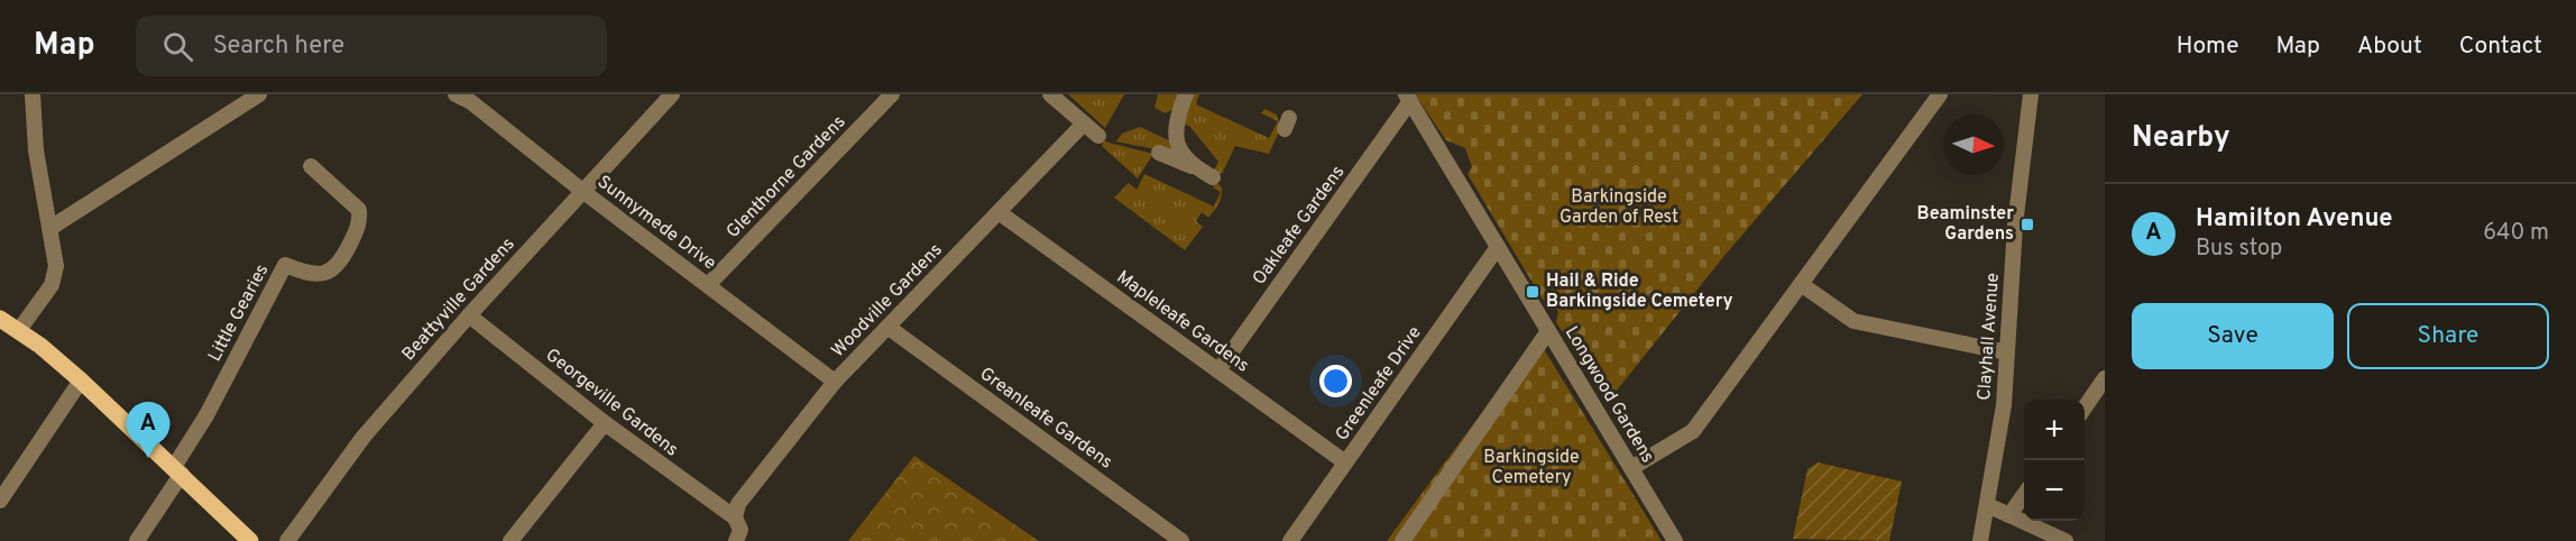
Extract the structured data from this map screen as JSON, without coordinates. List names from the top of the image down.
{
  "streets": {
    "street": [
      "Glenthorne Gardens",
      "Sunnymede Drive",
      "Oakleafe Gardens",
      "Beattyville Gardens",
      "Woodville Gardens",
      "Little Gearies",
      "Mapleleafe Gardens",
      "Clayhall Avenue",
      "Greenleafe Drive",
      "Longwood Gardens",
      "Georgeville Gardens",
      "Greanleafe Gardens"
    ]
  },
  "crossings": [
    ["Glenthorne Gardens", "Sunnymede Drive"],
    ["Sunnymede Drive", "Beattyville Gardens"],
    ["Sunnymede Drive", "Woodville Gardens"],
    ["Oakleafe Gardens", "Mapleleafe Gardens"],
    ["Oakleafe Gardens", "Longwood Gardens"],
    ["Beattyville Gardens", "Georgeville Gardens"],
    ["Woodville Gardens", "Mapleleafe Gardens"],
    ["Woodville Gardens", "Georgeville Gardens"],
    ["Woodville Gardens", "Greanleafe Gardens"],
    ["Mapleleafe Gardens", "Greenleafe Drive"],
    ["Greenleafe Drive", "Longwood Gardens"]
  ],
  "parks": ["Barkingside Garden of Rest", "Barkingside Cemetery"],
  "places": {
    "transit": ["Beaminster Gardens", "Hail & Ride Barkingside Cemetery"]
  },
  "north": "right",
  "page": {
    "header": "Map",
    "search": "Search here",
    "nav": [
      "Home",
      "Map",
      "About",
      "Contact"
    ],
    "heading": "Nearby",
    "list": [
      {
        "mark": "A",
        "name": "Hamilton Avenue",
        "note": "Bus stop",
        "value": "640 m"
      }
    ],
    "buttons": ["Save", "Share"],
    "map_buttons": ["+", "−"],
    "pins": "A"
  }
}
